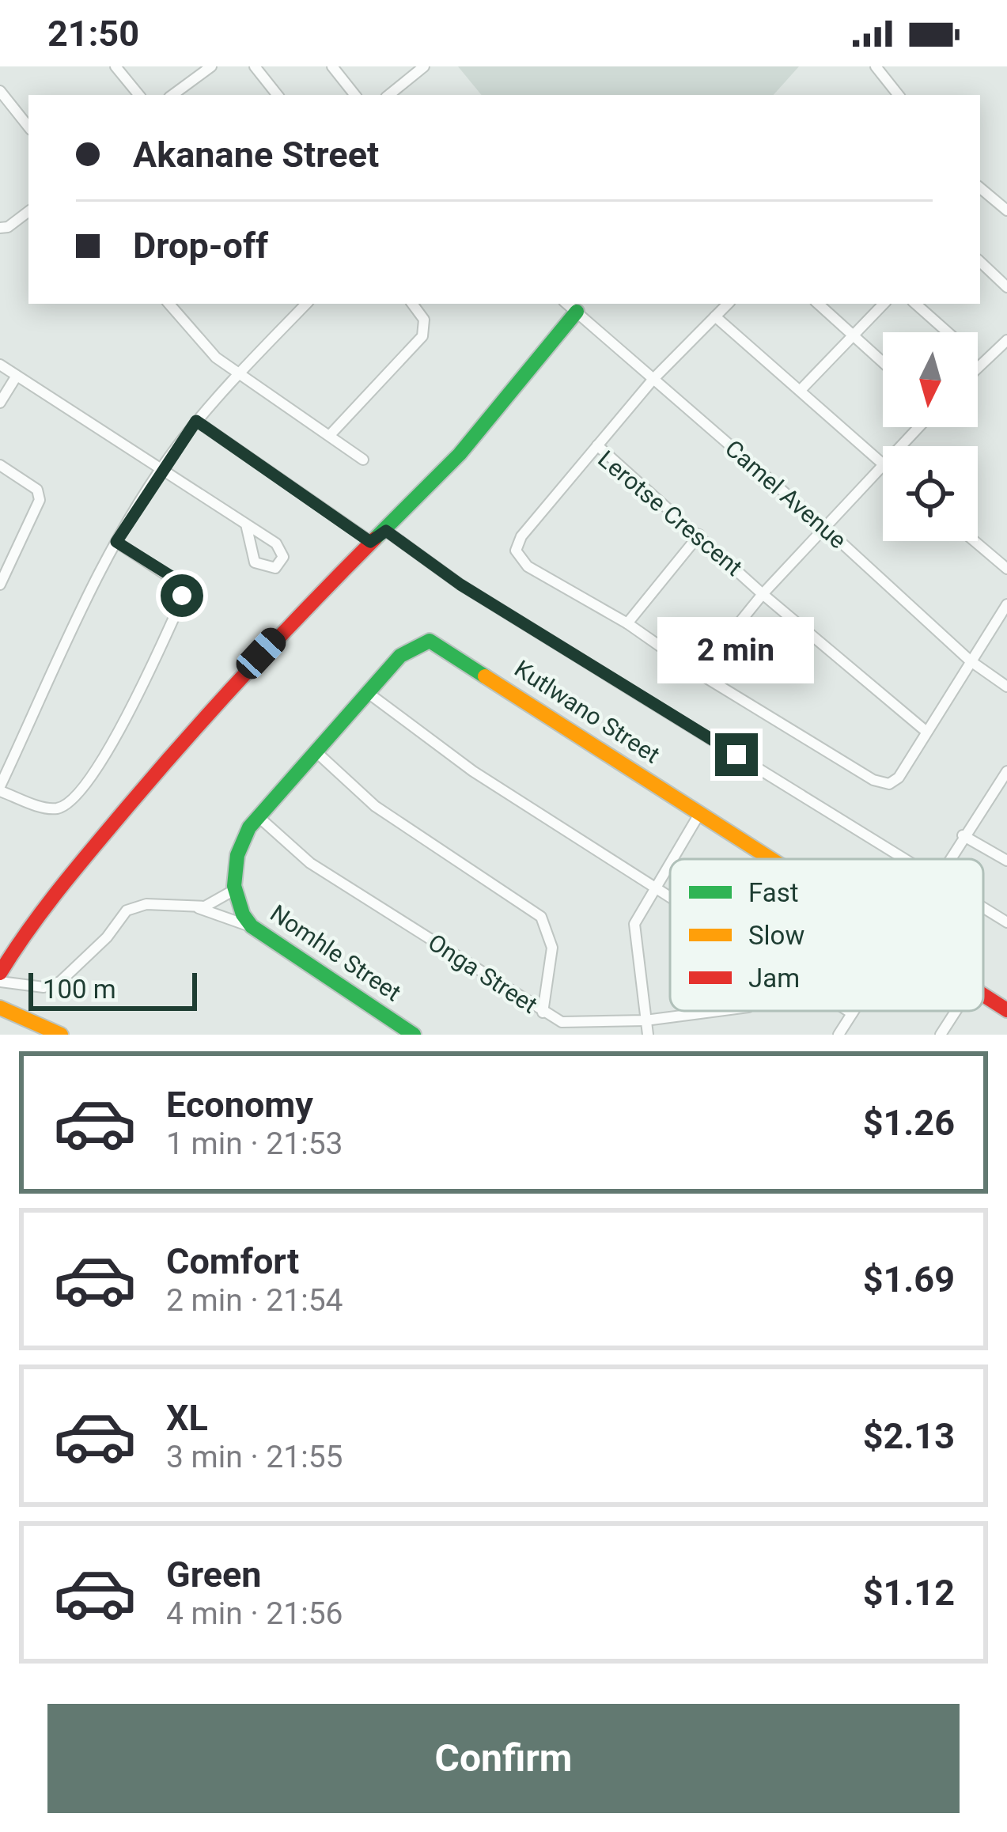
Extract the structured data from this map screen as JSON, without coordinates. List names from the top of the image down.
{
  "streets": {
    "street": [
      "Camel Avenue",
      "Lerotse Crescent",
      "Kutlwano Street",
      "Nomhle Street",
      "Onga Street"
    ]
  },
  "crossings": [
    ["Kutlwano Street", "Nomhle Street"],
    ["Kutlwano Street", "Onga Street"]
  ],
  "legend": ["Fast", "Slow", "Jam"],
  "scale_bar": "100 m",
  "north": "bottom",
  "page": {
    "status": "21:50",
    "banner": ["Akanane Street", "Drop-off"],
    "bubble": "2 min",
    "scale": "100 m",
    "list": [
      {
        "name": "Economy",
        "note": "1 min · 21:53",
        "value": "$1.26"
      },
      {
        "name": "Comfort",
        "note": "2 min · 21:54",
        "value": "$1.69"
      },
      {
        "name": "XL",
        "note": "3 min · 21:55",
        "value": "$2.13"
      },
      {
        "name": "Green",
        "note": "4 min · 21:56",
        "value": "$1.12"
      }
    ],
    "buttons": "Confirm"
  }
}
